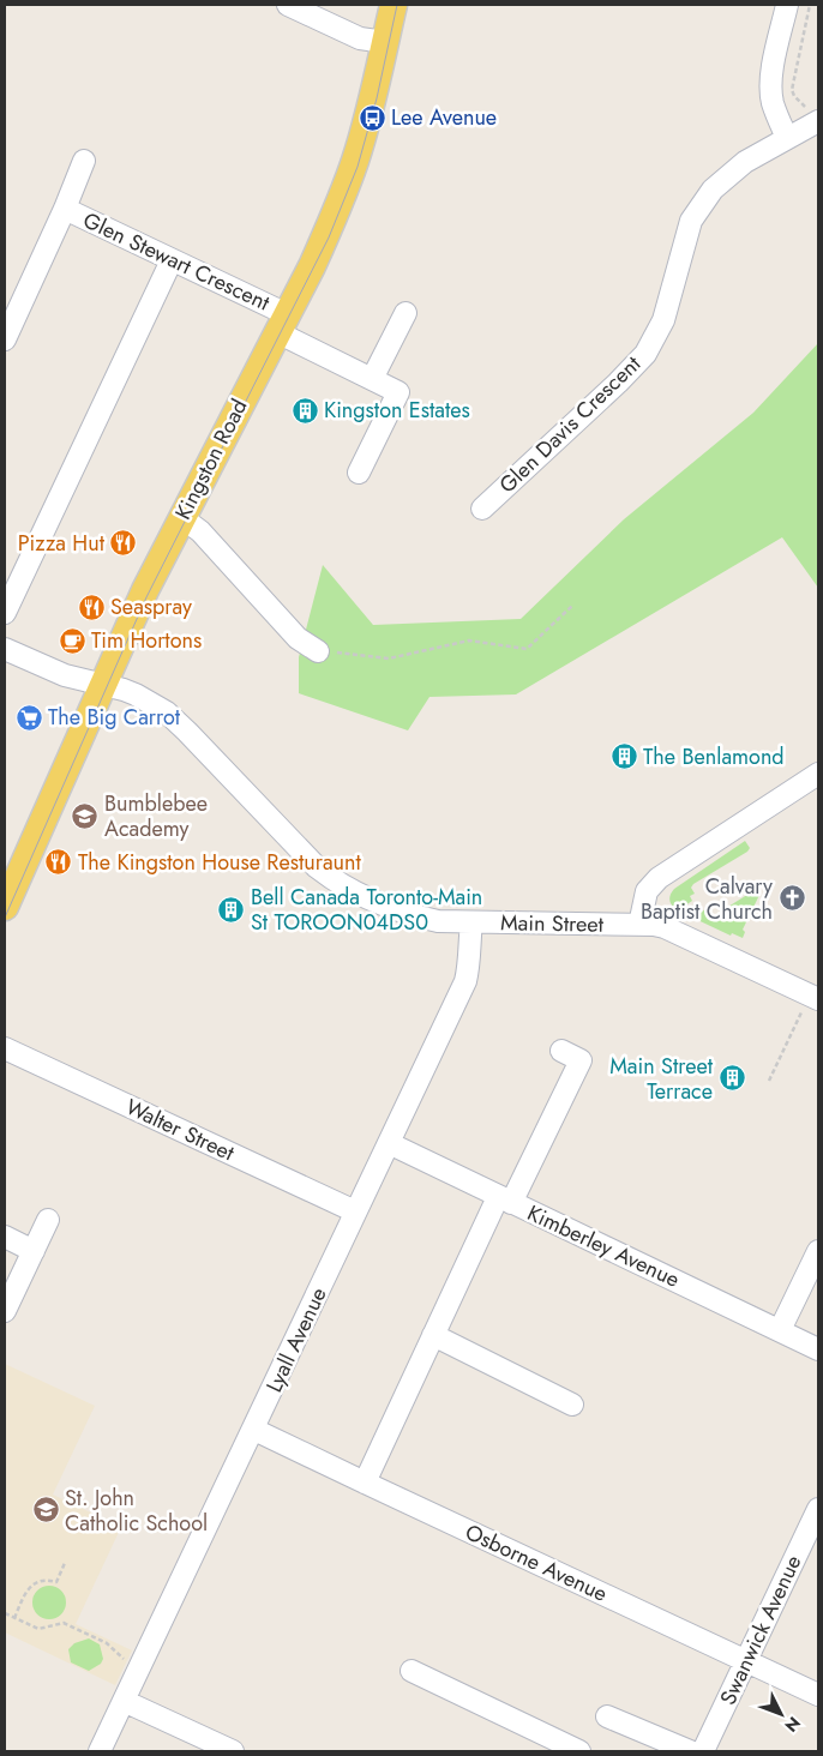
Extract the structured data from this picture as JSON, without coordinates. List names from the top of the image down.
{
  "streets": {
    "main road": ["Kingston Road"],
    "street": [
      "Glen Stewart Crescent",
      "Glen Davis Crescent",
      "Main Street",
      "Walter Street",
      "Kimberley Avenue",
      "Lyall Avenue",
      "Osborne Avenue",
      "Swanwick Avenue"
    ]
  },
  "crossings": [
    ["Glen Stewart Crescent", "Kingston Road"],
    ["Kingston Road", "Main Street"],
    ["Main Street", "Lyall Avenue"],
    ["Walter Street", "Lyall Avenue"],
    ["Kimberley Avenue", "Lyall Avenue"],
    ["Lyall Avenue", "Osborne Avenue"],
    ["Osborne Avenue", "Swanwick Avenue"]
  ],
  "places": {
    "bus stop": ["Lee Avenue"],
    "building": [
      "Kingston Estates",
      "The Benlamond",
      "Bell Canada Toronto-Main St TOROON04DS0",
      "Main Street Terrace"
    ],
    "restaurant": ["Pizza Hut", "Seaspray", "The Kingston House Resturaunt"],
    "cafe": ["Tim Hortons"],
    "supermarket": ["The Big Carrot"],
    "school or university": ["Bumblebee Academy", "St. John Catholic School"],
    "church": ["Calvary Baptist Church"]
  },
  "north": "bottom right"
}
